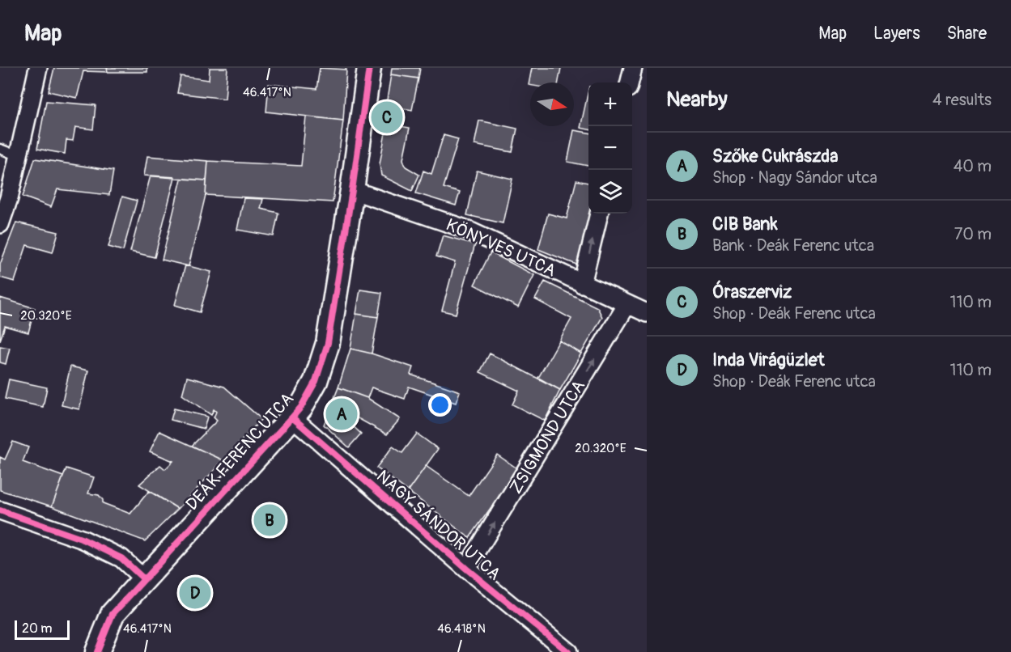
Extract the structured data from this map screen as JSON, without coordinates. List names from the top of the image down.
{
  "streets": {
    "street": [
      "KÖNYVES UTCA",
      "ZSIGMOND UTCA",
      "DEÁK FERENC UTCA",
      "NAGY SÁNDOR UTCA"
    ]
  },
  "crossings": [
    ["KÖNYVES UTCA", "ZSIGMOND UTCA"],
    ["KÖNYVES UTCA", "DEÁK FERENC UTCA"],
    ["ZSIGMOND UTCA", "NAGY SÁNDOR UTCA"],
    ["DEÁK FERENC UTCA", "NAGY SÁNDOR UTCA"]
  ],
  "one_way": ["ZSIGMOND UTCA"],
  "scale_bar": "20 m",
  "north": "right",
  "page": {
    "header": "Map",
    "nav": ["Map", "Layers", "Share"],
    "heading": ["Nearby", "4 results"],
    "map_buttons": ["+", "−"],
    "pins": [
      "C",
      "A",
      "B",
      "D"
    ],
    "list": [
      {
        "mark": "A",
        "name": "Szőke Cukrászda",
        "note": "Shop · Nagy Sándor utca",
        "value": "40 m"
      },
      {
        "mark": "B",
        "name": "CIB Bank",
        "note": "Bank · Deák Ferenc utca",
        "value": "70 m"
      },
      {
        "mark": "C",
        "name": "Óraszerviz",
        "note": "Shop · Deák Ferenc utca",
        "value": "110 m"
      },
      {
        "mark": "D",
        "name": "Inda Virágüzlet",
        "note": "Shop · Deák Ferenc utca",
        "value": "110 m"
      }
    ],
    "scale": "20 m"
  },
  "coordinates": ["46.417°N", "20.320°E", "46.418°N"]
}
